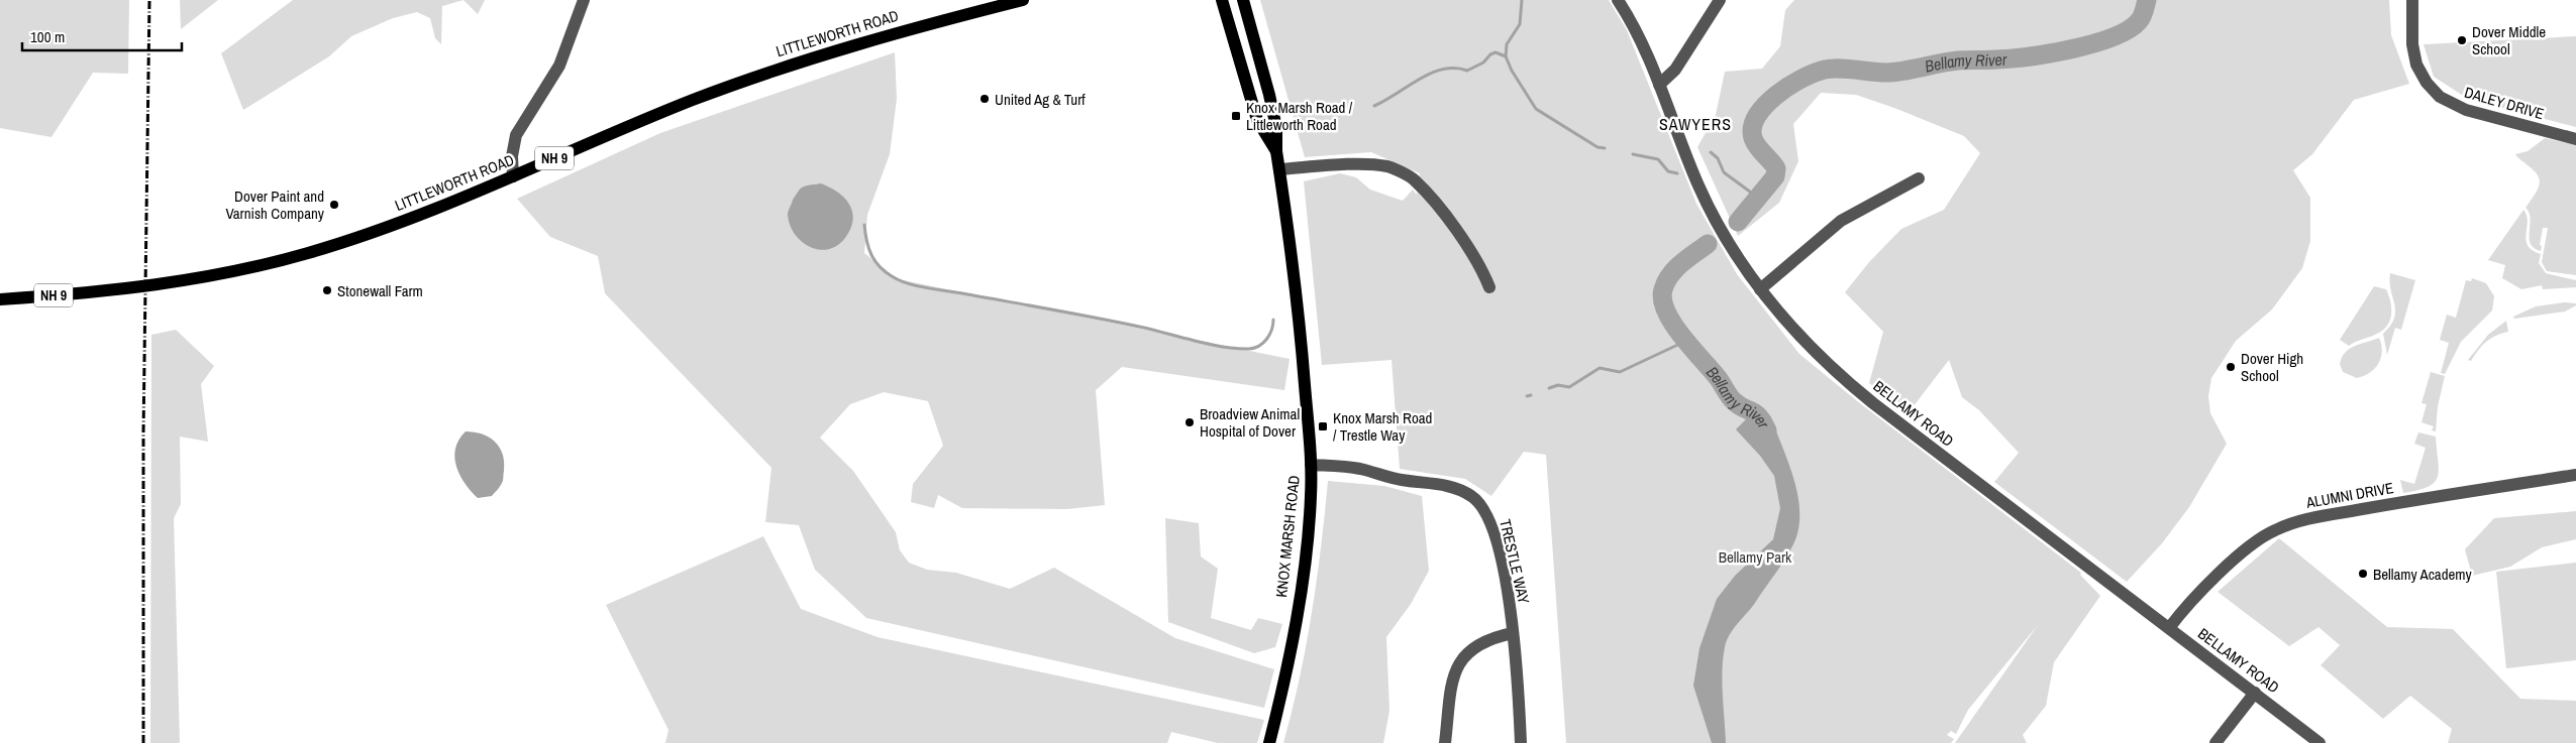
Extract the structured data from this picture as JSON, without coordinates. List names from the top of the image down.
{
  "streets": {
    "main road": ["LITTLEWORTH ROAD", "NH 9", "KNOX MARSH ROAD"],
    "street": [
      "DALEY DRIVE",
      "BELLAMY ROAD",
      "ALUMNI DRIVE",
      "TRESTLE WAY"
    ]
  },
  "crossings": [
    ["BELLAMY ROAD", "ALUMNI DRIVE"],
    ["KNOX MARSH ROAD", "TRESTLE WAY"]
  ],
  "districts": ["SAWYERS"],
  "water": ["Bellamy River"],
  "parks": ["Bellamy Park"],
  "places": {
    "other": [
      "Dover Middle School",
      "United Ag & Turf",
      "Dover Paint and Varnish Company",
      "Stonewall Farm",
      "Dover High School",
      "Broadview Animal Hospital of Dover",
      "Bellamy Academy"
    ],
    "transit": ["Knox Marsh Road / Littleworth Road", "Knox Marsh Road / Trestle Way"]
  },
  "scale_bar": "100 m"
}
